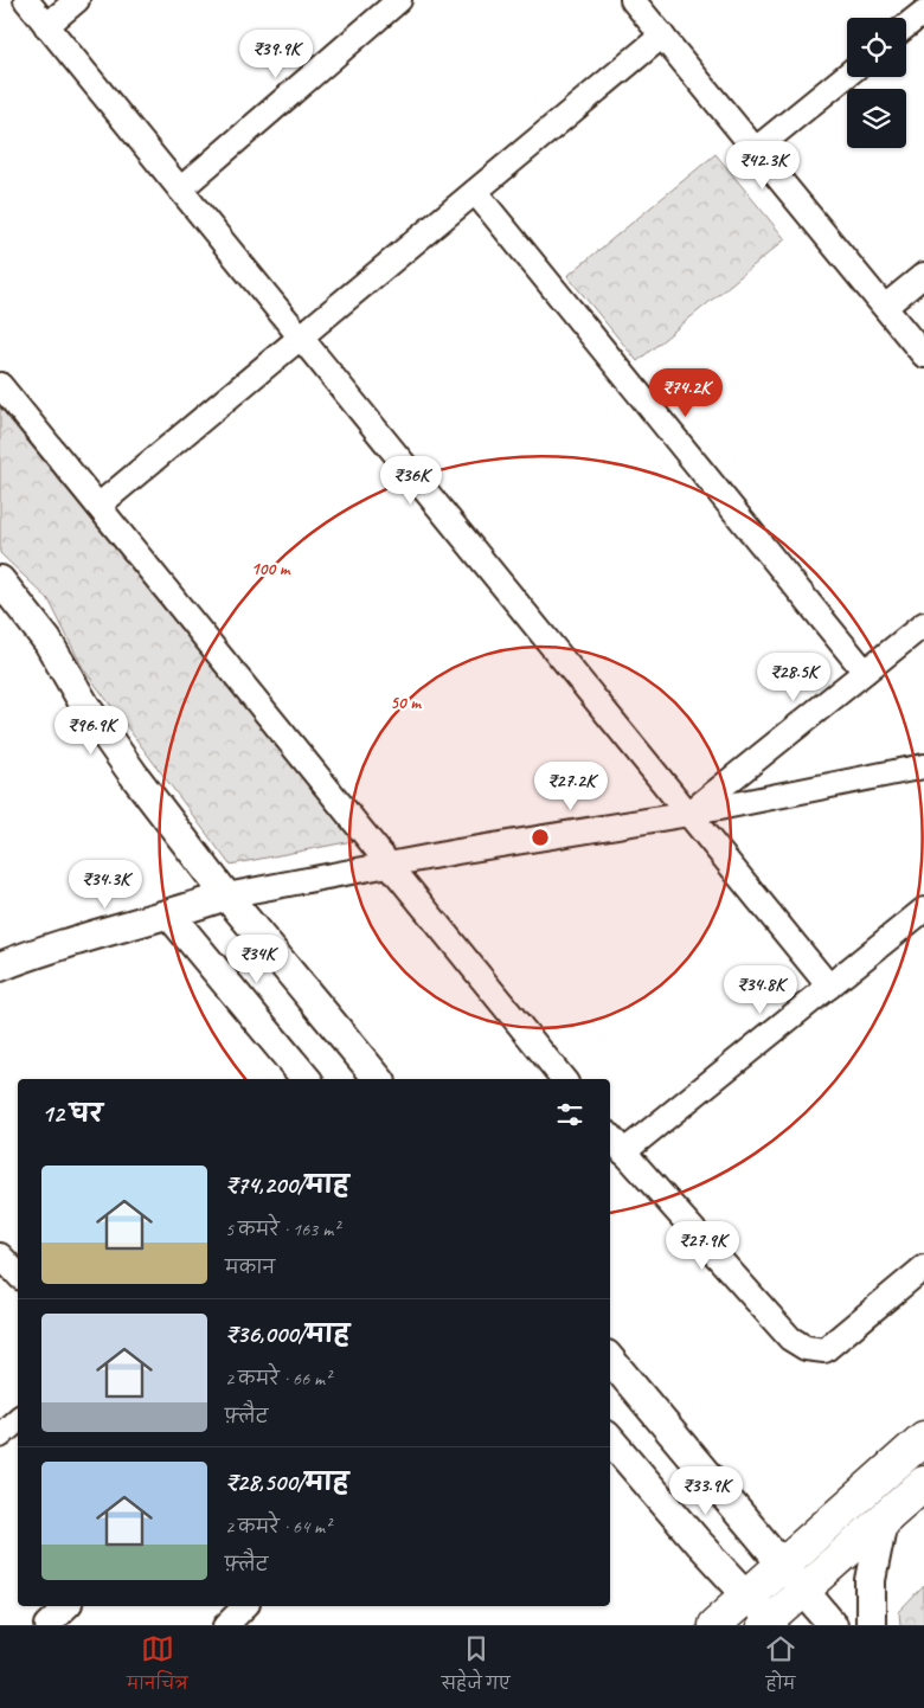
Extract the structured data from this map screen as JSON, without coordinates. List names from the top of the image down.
{
  "page": {
    "price": [
      "₹39.9K",
      "₹42.3K",
      "₹74.2K",
      "₹36K",
      "₹28.5K",
      "₹96.9K",
      "₹27.2K",
      "₹34.3K",
      "₹34K",
      "₹34.8K",
      "₹27.9K",
      "₹33.9K"
    ],
    "heading": "12 घर",
    "list": [
      {
        "name": "₹74,200/माह",
        "note": "5 कमरे · 163 m² · मकान"
      },
      {
        "name": "₹36,000/माह",
        "note": "2 कमरे · 66 m² · फ़्लैट"
      },
      {
        "name": "₹28,500/माह",
        "note": "2 कमरे · 64 m² · फ़्लैट"
      }
    ],
    "tabs": ["मानचित्र", "सहेजे गए", "होम"]
  },
  "rings": ["100 m", "50 m"]
}
